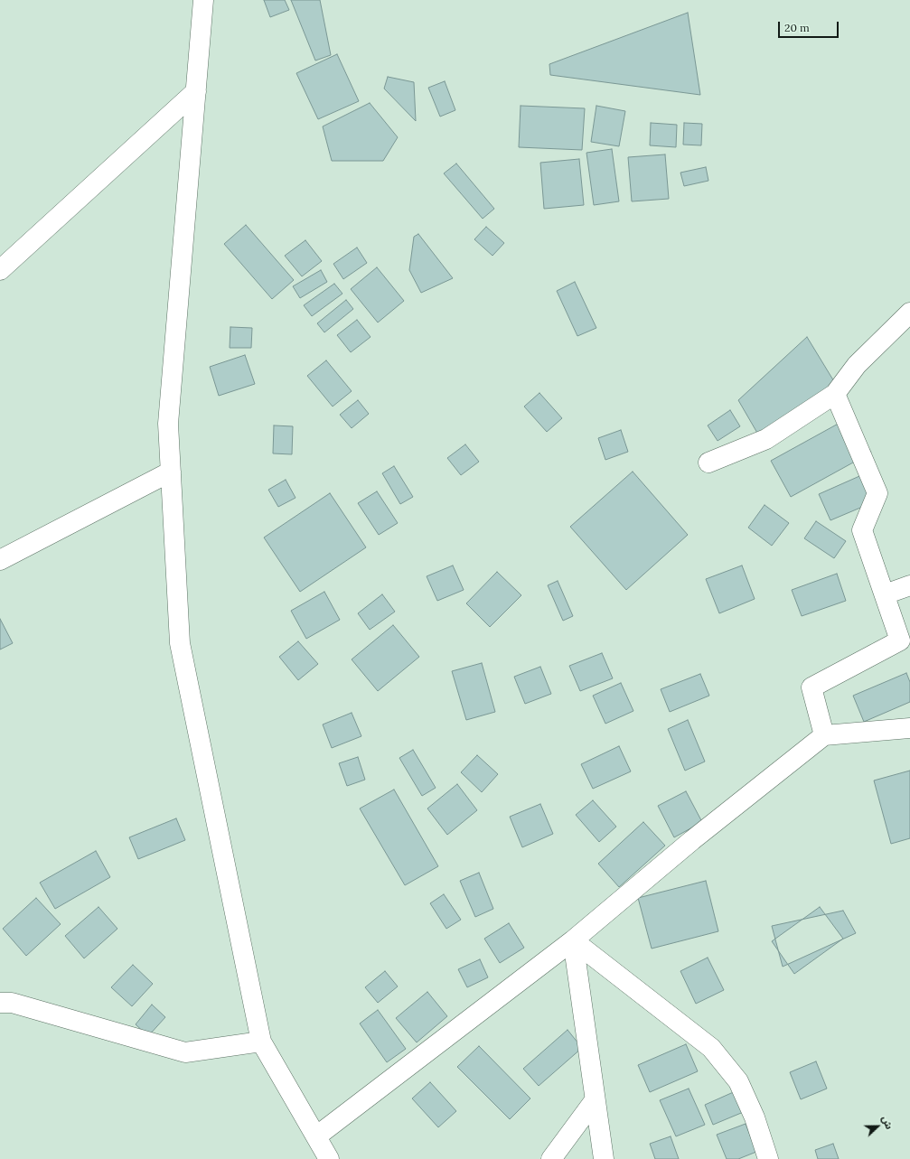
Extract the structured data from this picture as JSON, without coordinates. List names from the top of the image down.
{
  "scale_bar": "20 m",
  "north": "right"
}
